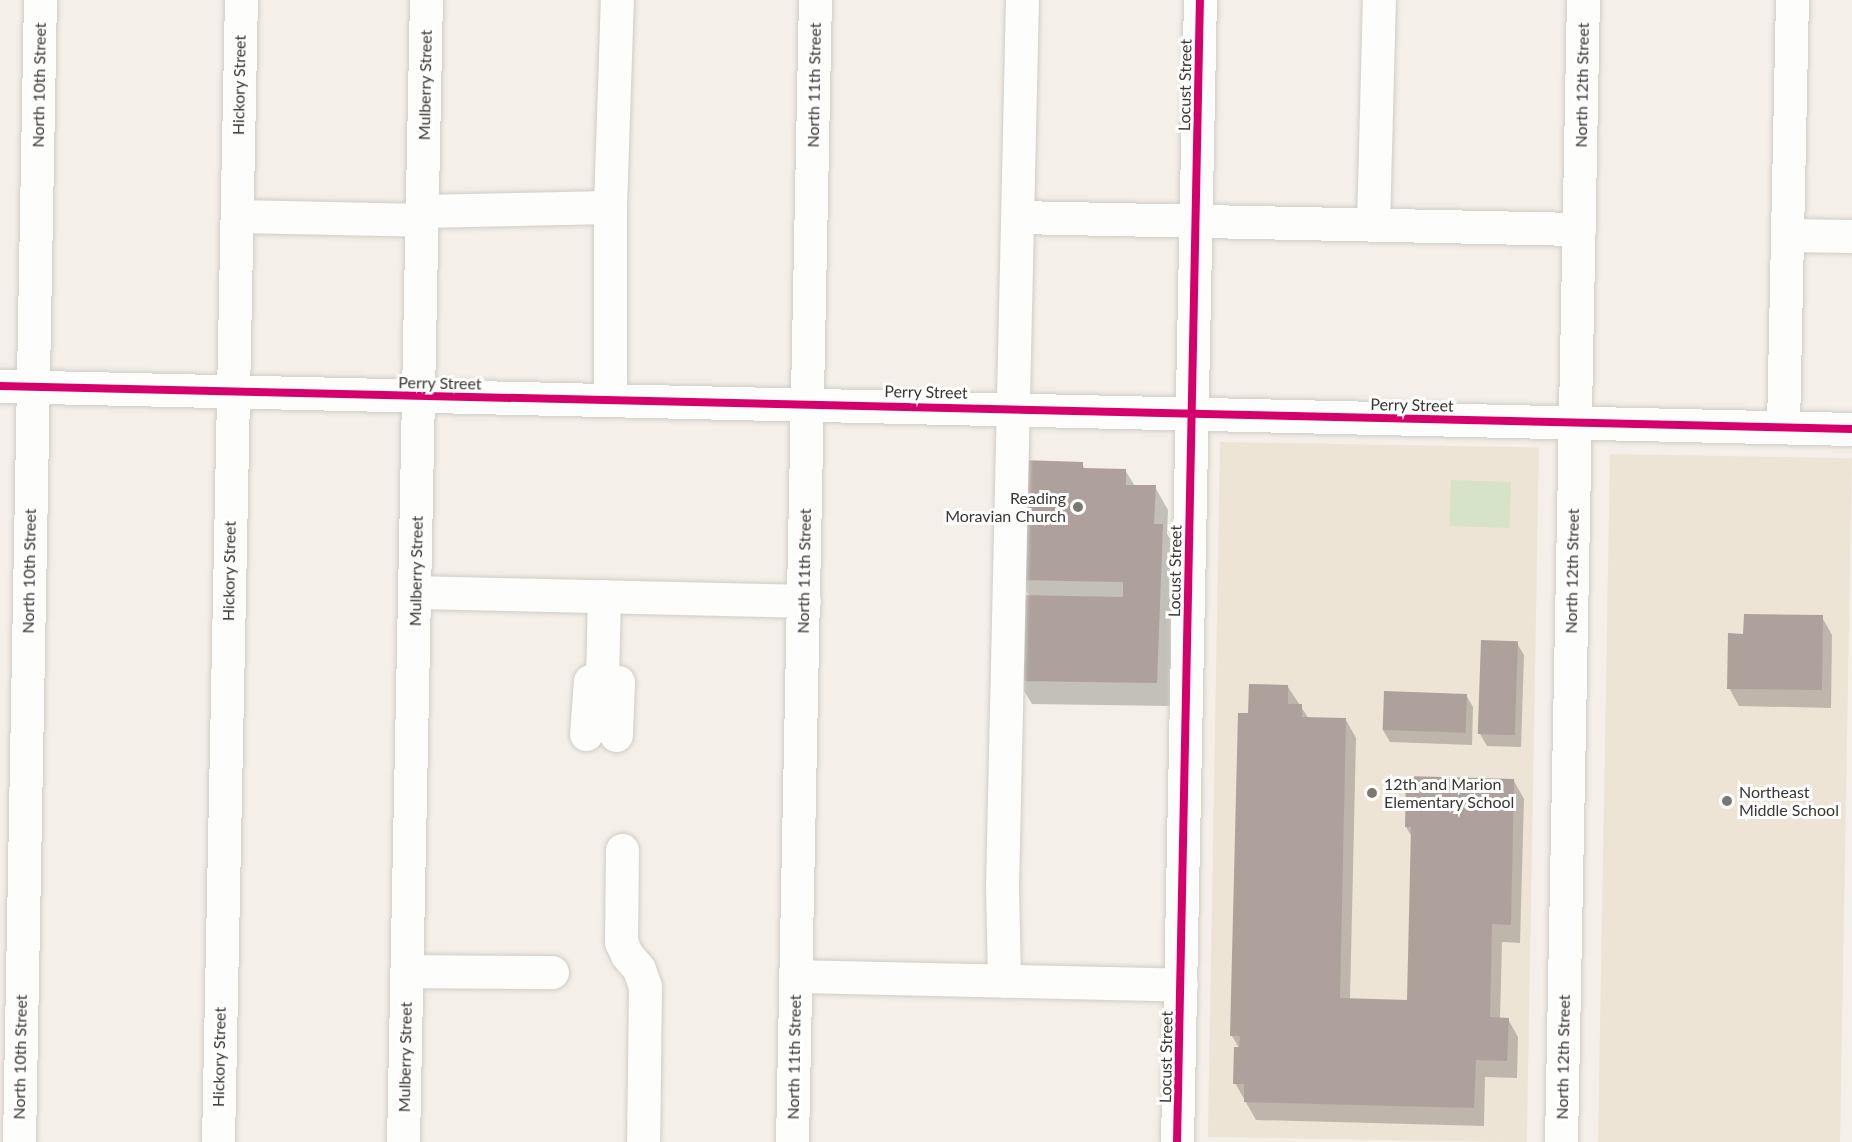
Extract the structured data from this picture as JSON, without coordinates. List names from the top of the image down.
{
  "streets": {
    "street": [
      "North 10th Street",
      "Hickory Street",
      "Mulberry Street",
      "North 11th Street",
      "Locust Street",
      "North 12th Street",
      "Perry Street"
    ]
  },
  "crossings": [
    ["North 10th Street", "Perry Street"],
    ["Hickory Street", "Perry Street"],
    ["Mulberry Street", "Perry Street"],
    ["North 11th Street", "Perry Street"],
    ["Locust Street", "Perry Street"],
    ["North 12th Street", "Perry Street"]
  ],
  "places": ["Reading Moravian Church", "12th and Marion Elementary School", "Northeast Middle School"]
}
